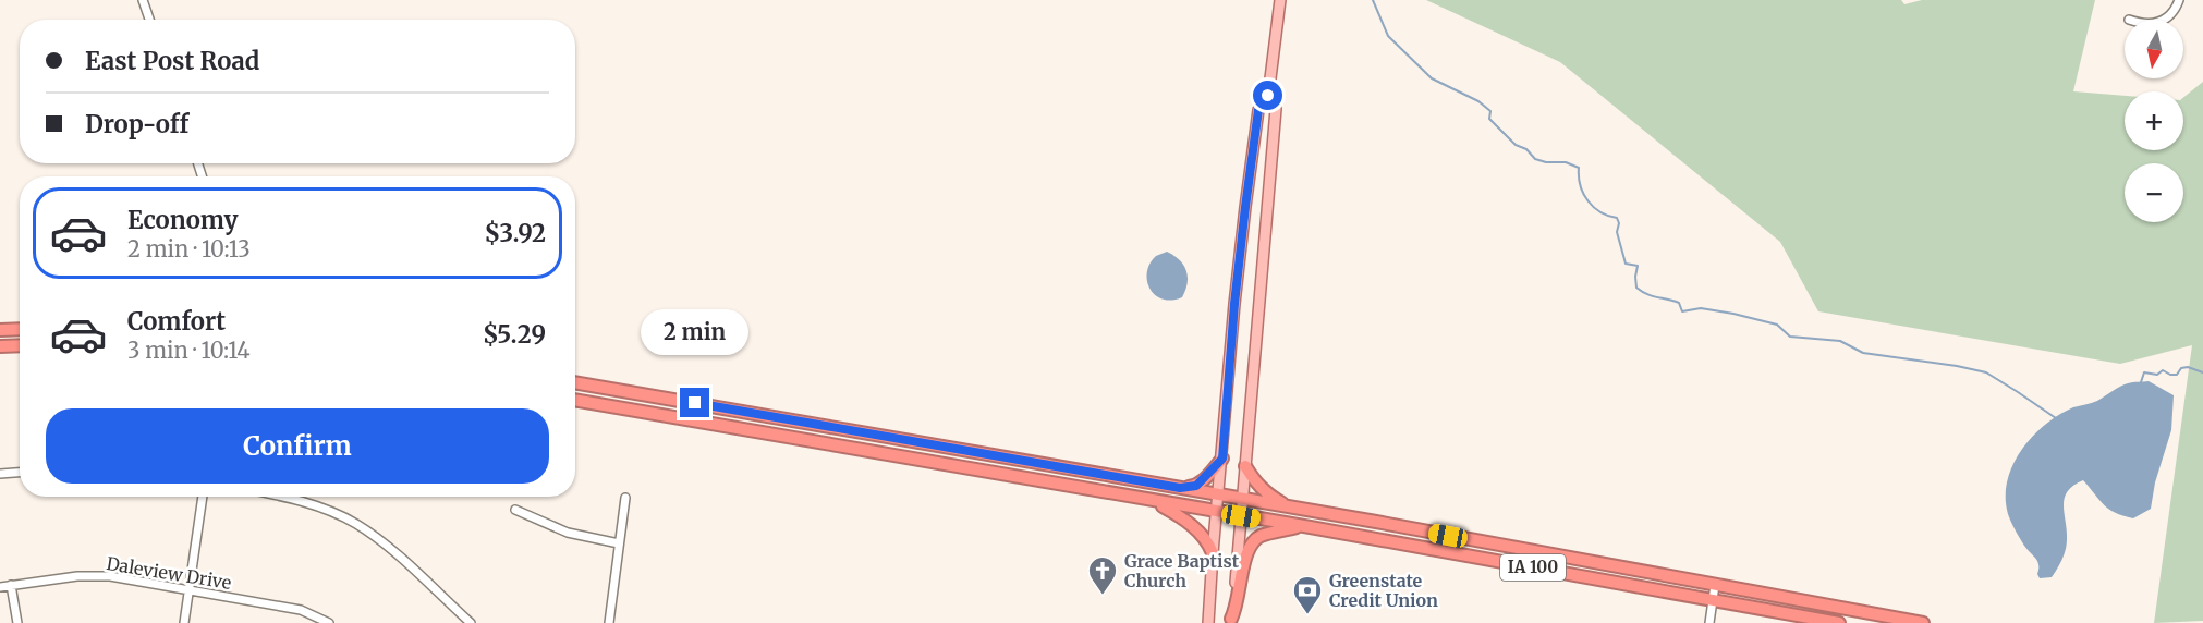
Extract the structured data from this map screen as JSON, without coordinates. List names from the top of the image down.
{
  "streets": {
    "highway": ["IA 100"],
    "street": ["Daleview Drive"]
  },
  "places": {
    "church": ["Grace Baptist Church"],
    "bank": ["Greenstate Credit Union"]
  },
  "north": "bottom",
  "page": {
    "map_buttons": ["+", "−"],
    "banner": ["East Post Road", "Drop-off"],
    "list": [
      {
        "name": "Economy",
        "note": "2 min · 10:13",
        "value": "$3.92"
      },
      {
        "name": "Comfort",
        "note": "3 min · 10:14",
        "value": "$5.29"
      }
    ],
    "bubble": "2 min",
    "buttons": "Confirm"
  }
}
